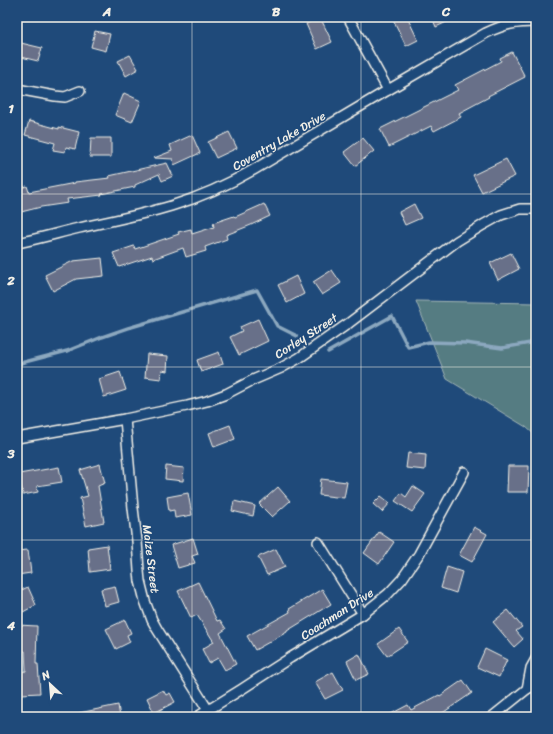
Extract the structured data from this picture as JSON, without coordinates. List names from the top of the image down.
{
  "streets": {
    "street": [
      "Coventry Lake Drive",
      "Corley Street",
      "Maize Street",
      "Coachman Drive"
    ]
  },
  "crossings": [
    ["Corley Street", "Maize Street"],
    ["Maize Street", "Coachman Drive"]
  ],
  "north": "top left",
  "grid": {
    "columns": ["A", "B", "C"],
    "rows": [
      "1",
      "2",
      "3",
      "4"
    ]
  }
}
